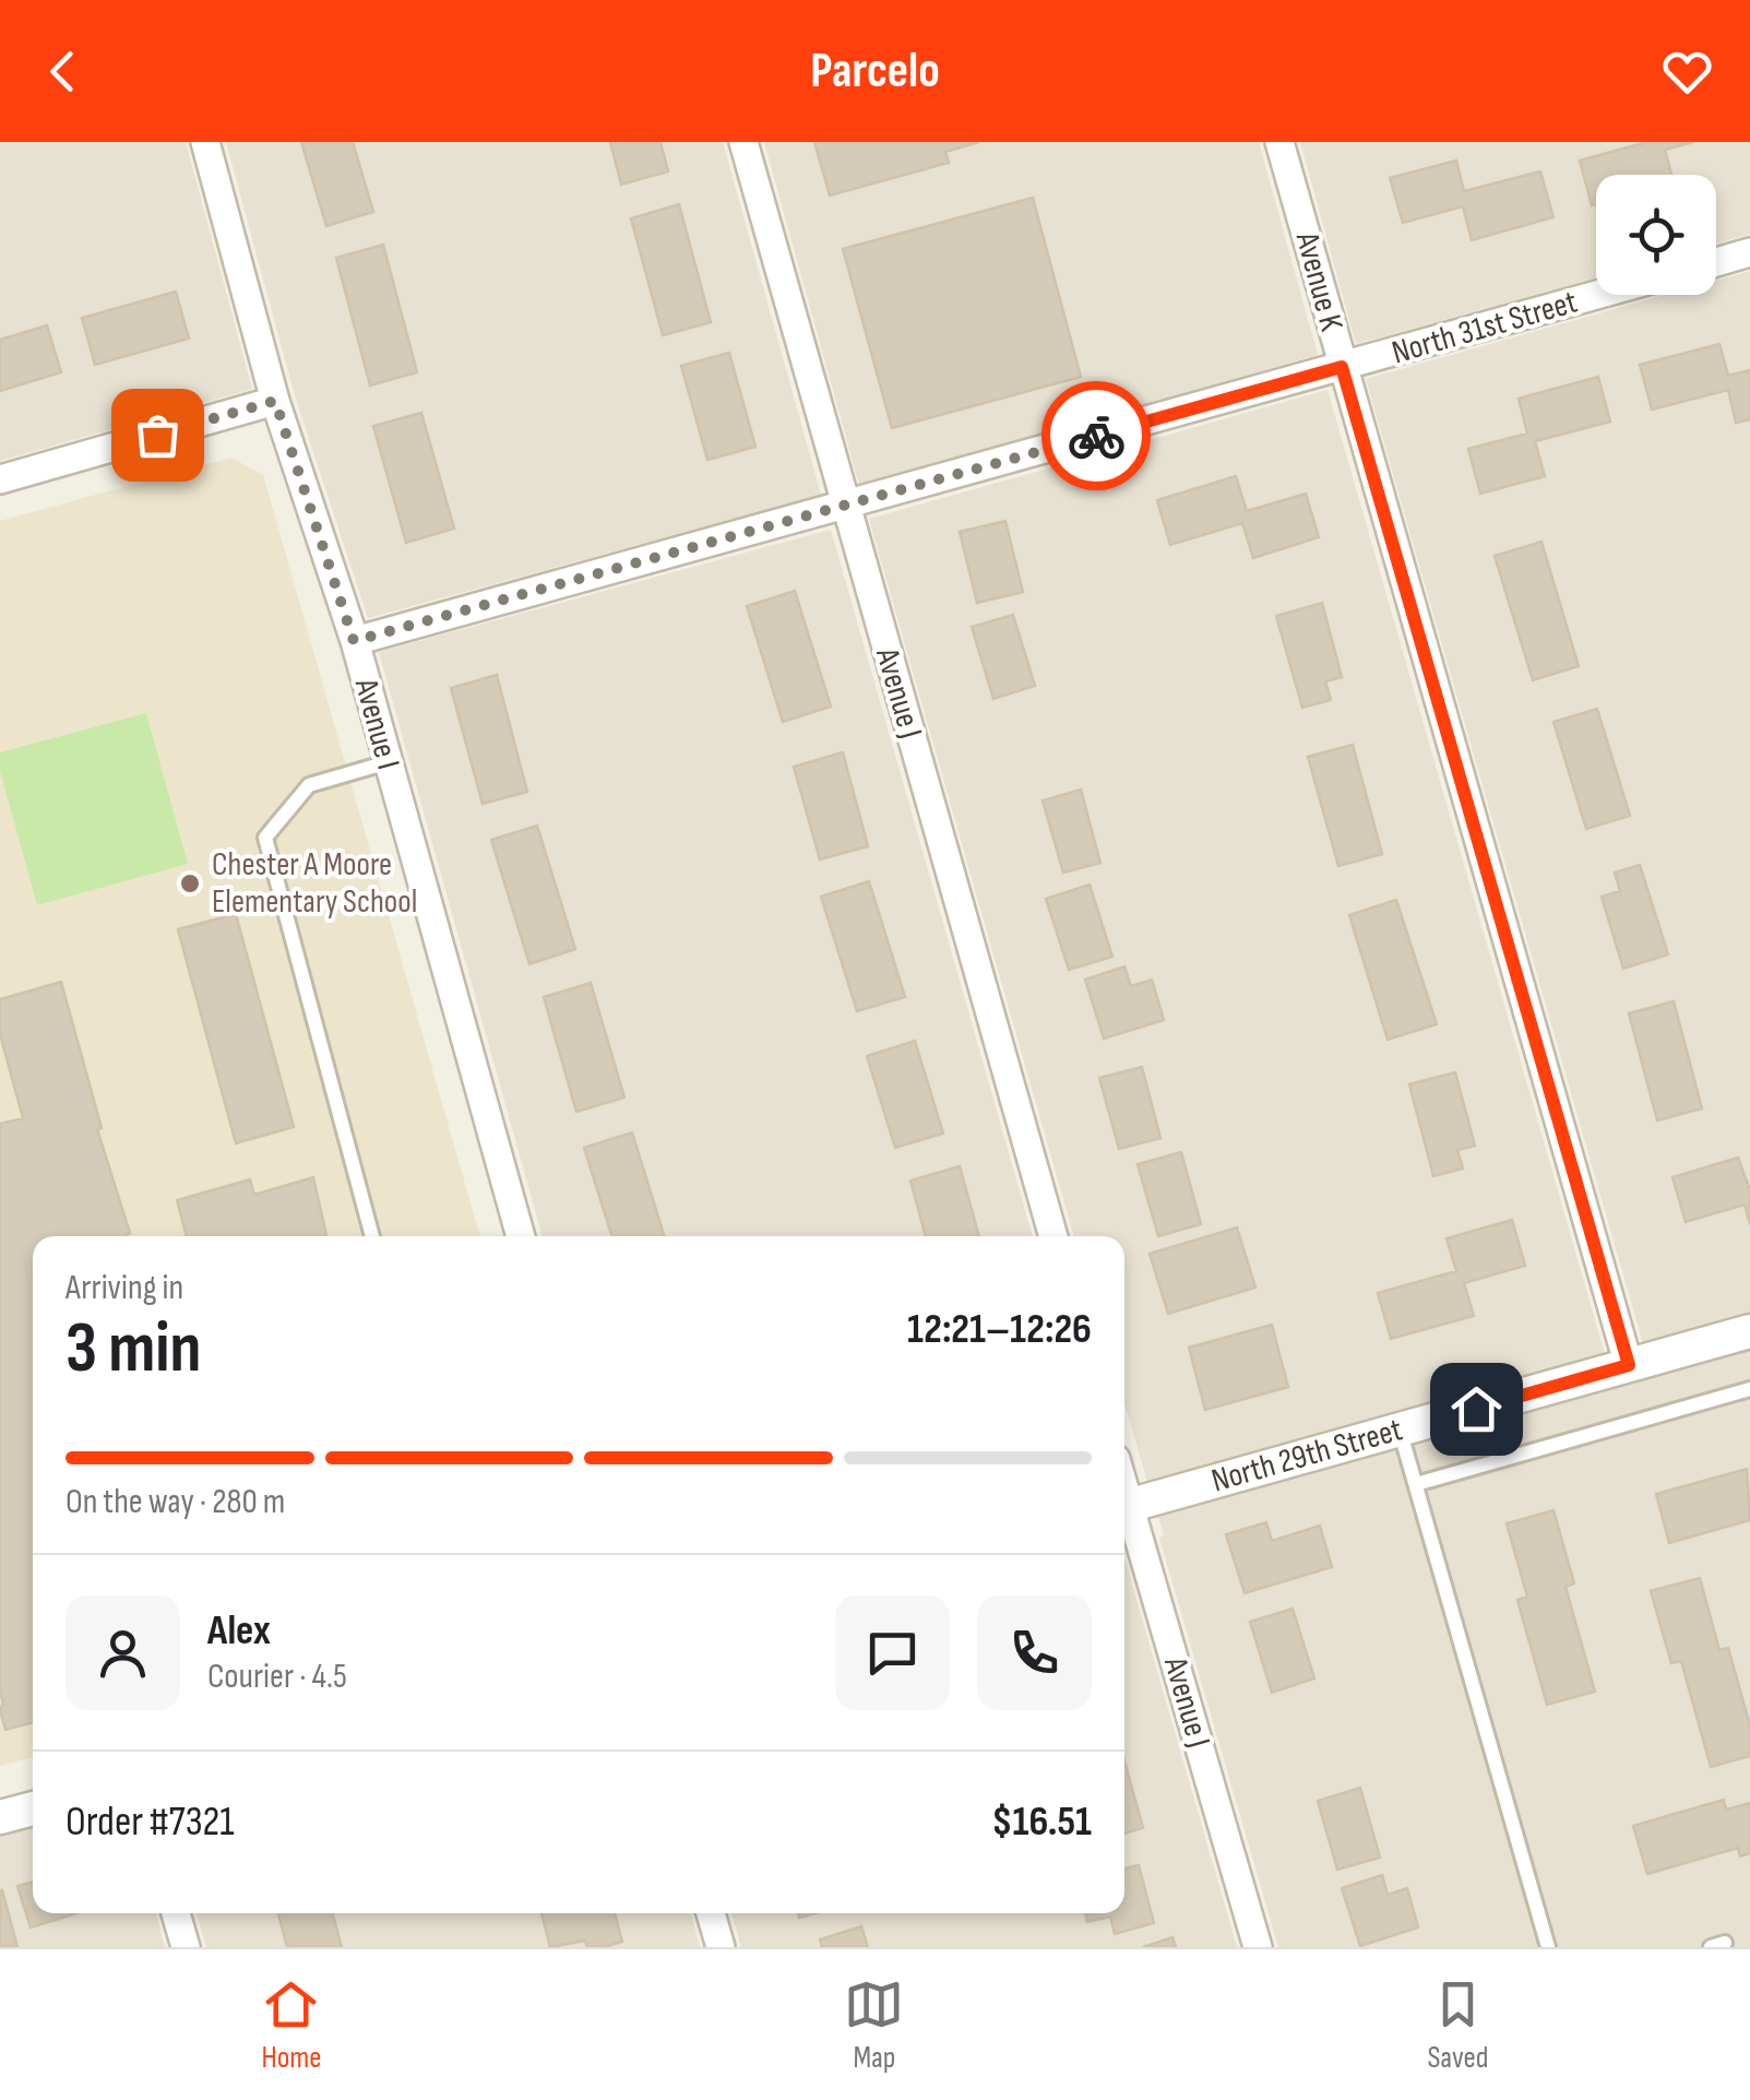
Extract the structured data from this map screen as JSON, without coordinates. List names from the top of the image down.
{
  "streets": {
    "street": [
      "Avenue K",
      "North 31st Street",
      "Avenue J",
      "Avenue I",
      "North 29th Street"
    ]
  },
  "crossings": [
    ["Avenue K", "North 31st Street"],
    ["Avenue K", "North 29th Street"],
    ["North 31st Street", "Avenue J"],
    ["North 31st Street", "Avenue I"]
  ],
  "places": ["Chester A Moore Elementary School"],
  "page": {
    "header": "Parcelo",
    "heading": ["3 min", "Arriving in", "12:21–12:26"],
    "panel": [
      "Alex",
      "Courier · 4.5",
      "Order #7321",
      "$16.51"
    ],
    "bar": "On the way · 280 m",
    "tabs": ["Home", "Map", "Saved"]
  }
}
